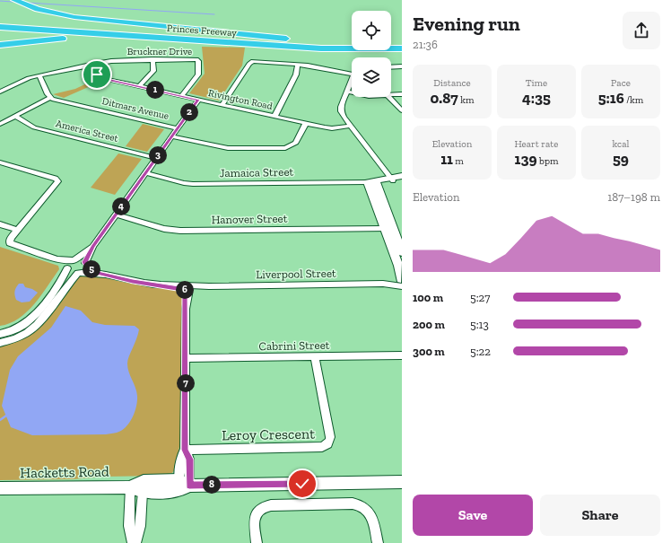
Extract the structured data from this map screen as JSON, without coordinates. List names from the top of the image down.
{
  "streets": {
    "highway": ["Princes Freeway"],
    "street": [
      "Bruckner Drive",
      "Rivington Road",
      "Ditmars Avenue",
      "America Street",
      "Jamaica Street",
      "Hanover Street",
      "Liverpool Street",
      "Cabrini Street",
      "Leroy Crescent",
      "Hacketts Road"
    ]
  },
  "crossings": [
    ["Bruckner Drive", "Rivington Road"],
    ["Cabrini Street", "Leroy Crescent"]
  ],
  "page": {
    "heading": ["Evening run", "21:36"],
    "stats": [
      ["Distance", "0.87 km"],
      ["Time", "4:35"],
      ["Pace", "5:16 /km"],
      ["Elevation", "11 m"],
      ["Heart rate", "139 bpm"],
      ["kcal", "59"]
    ],
    "pins": [
      "1",
      "2",
      "3",
      "4",
      "5",
      "6",
      "7",
      "8"
    ],
    "chart": ["Elevation", "187–198 m"],
    "list": [
      {
        "name": "100 m",
        "note": "5:27"
      },
      {
        "name": "200 m",
        "note": "5:13"
      },
      {
        "name": "300 m",
        "note": "5:22"
      }
    ],
    "buttons": ["Save", "Share"]
  }
}
